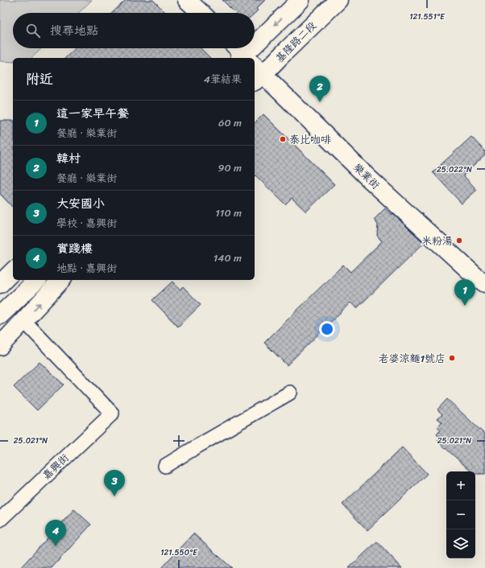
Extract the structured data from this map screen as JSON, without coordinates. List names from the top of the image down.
{
  "streets": {
    "main road": ["基隆路二段", "樂業街"],
    "street": ["嘉興街"]
  },
  "places": ["泰比咖啡", "米粉湯", "老婆涼麵1號店"],
  "page": {
    "search": "搜尋地點",
    "heading": ["附近", "4筆結果"],
    "pins": [
      "2",
      "1",
      "3",
      "4"
    ],
    "list": [
      {
        "mark": "1",
        "name": "這一家早午餐",
        "note": "餐廳 · 樂業街",
        "value": "60 m"
      },
      {
        "mark": "2",
        "name": "韓村",
        "note": "餐廳 · 樂業街",
        "value": "90 m"
      },
      {
        "mark": "3",
        "name": "大安國小",
        "note": "學校 · 嘉興街",
        "value": "110 m"
      },
      {
        "mark": "4",
        "name": "實踐樓",
        "note": "地點 · 嘉興街",
        "value": "140 m"
      }
    ],
    "map_buttons": ["+", "−"]
  },
  "coordinates": [
    "121.551°E",
    "25.022°N",
    "25.021°N",
    "121.550°E"
  ]
}
